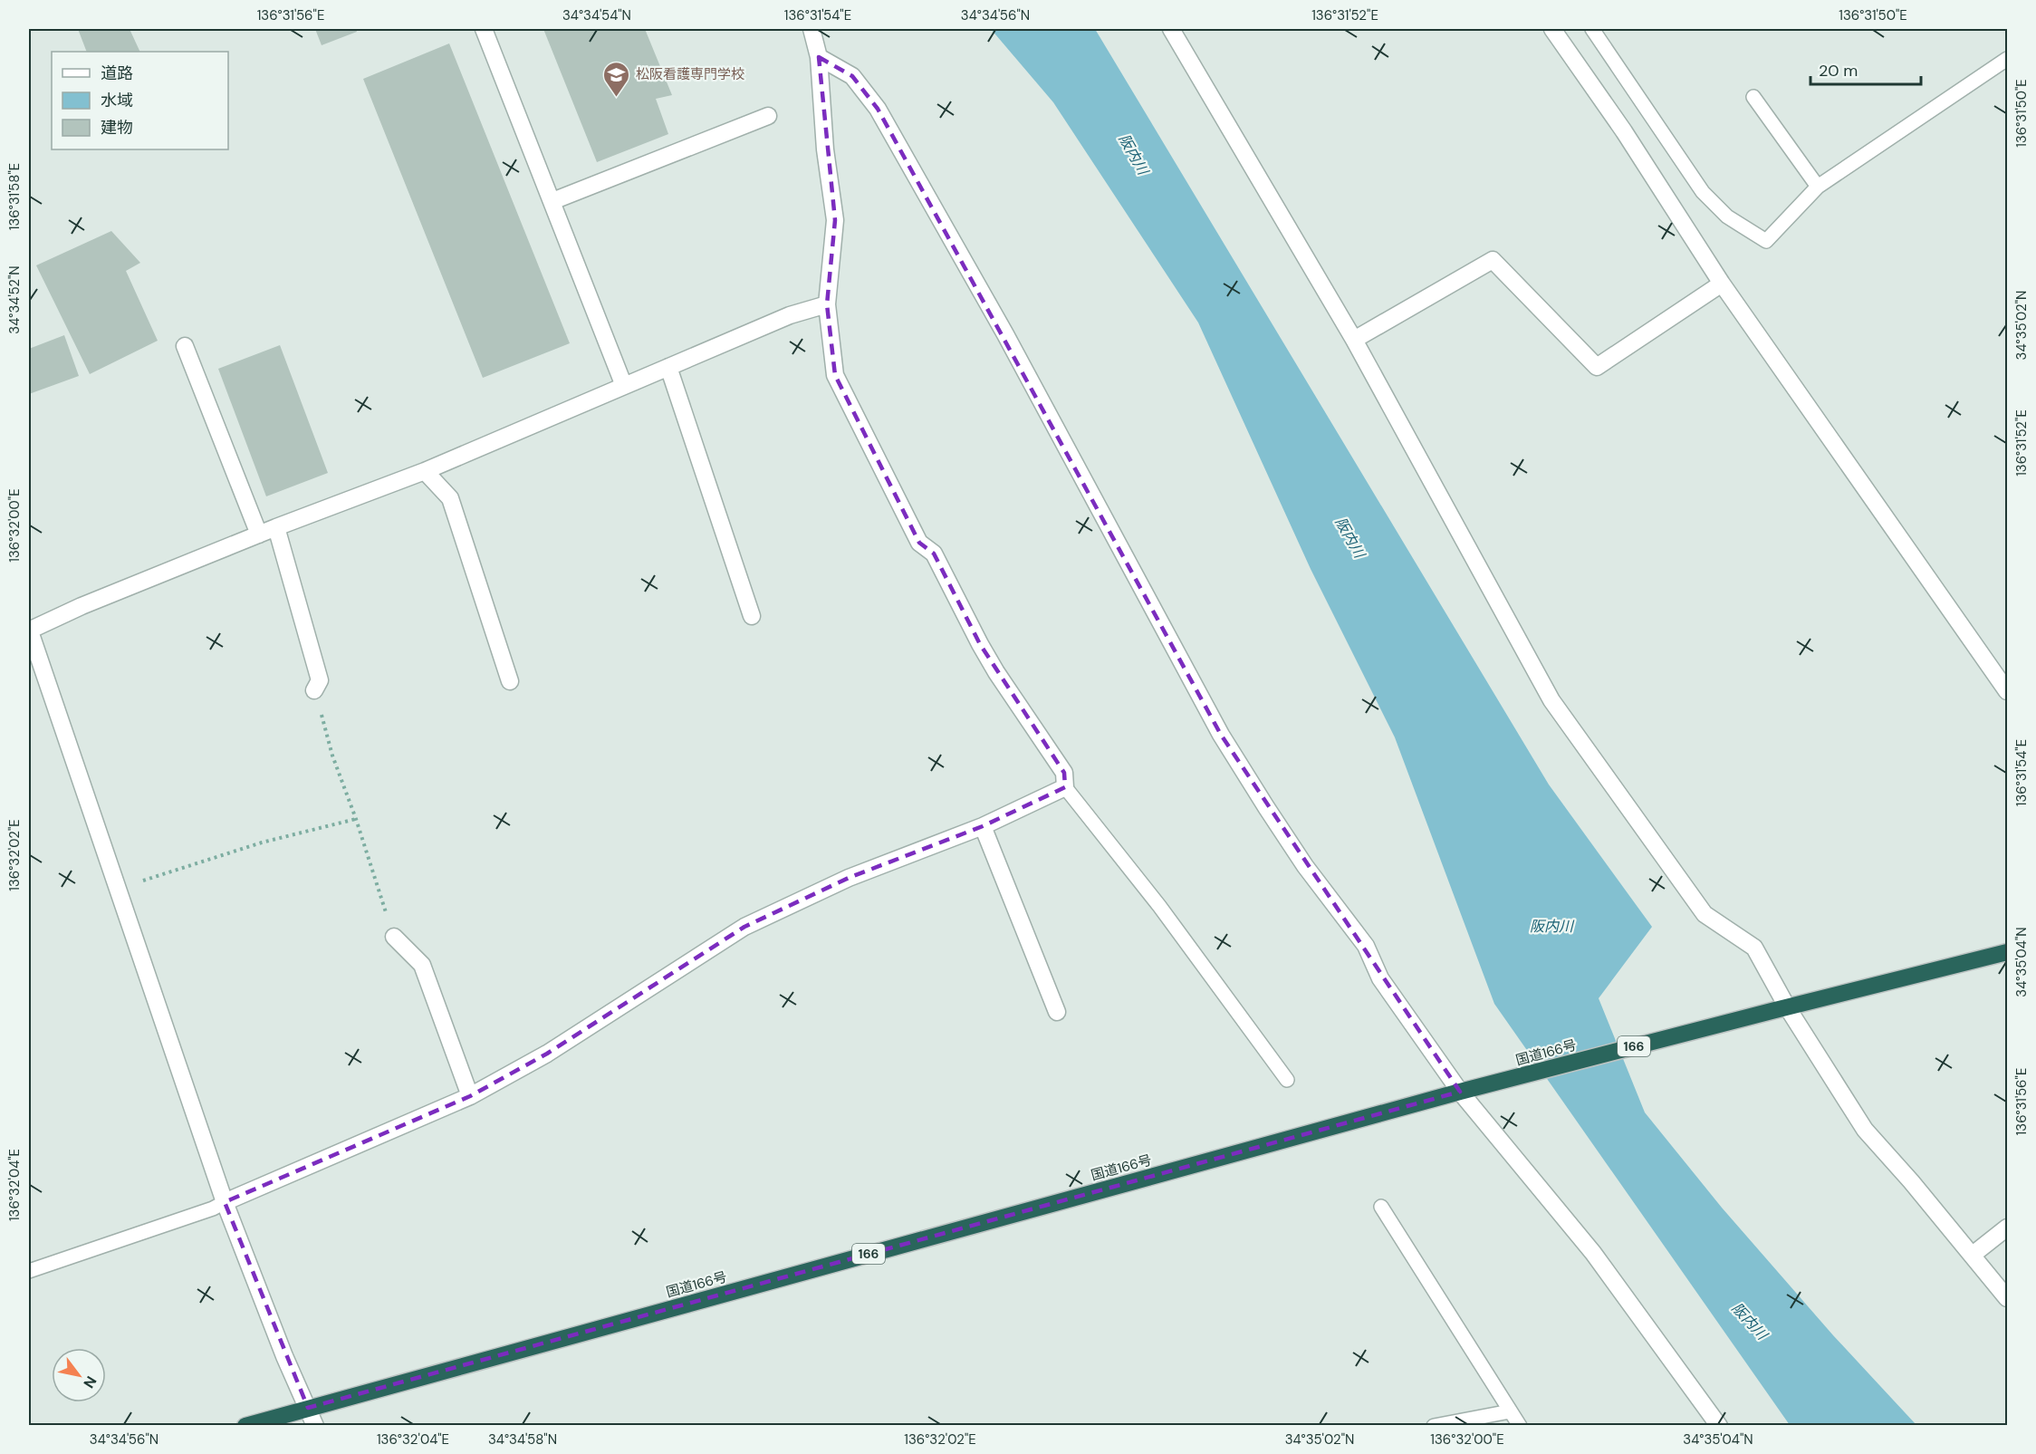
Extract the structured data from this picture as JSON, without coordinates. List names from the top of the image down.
{
  "streets": {
    "highway": ["166", "国道166号"]
  },
  "water": ["阪内川"],
  "places": {
    "school or university": ["松阪看護専門学校"]
  },
  "legend": ["道路", "水域", "建物"],
  "scale_bar": "20 m",
  "north": "bottom right",
  "coordinates": [
    "136°31'56\"E",
    "34°34'54\"N",
    "136°31'54\"E",
    "34°34'56\"N",
    "136°31'52\"E",
    "136°31'50\"E",
    "136°31'58\"E",
    "34°34'52\"N",
    "34°35'02\"N",
    "136°32'00\"E",
    "136°32'02\"E",
    "34°35'04\"N",
    "136°32'04\"E",
    "34°34'58\"N"
  ]
}
